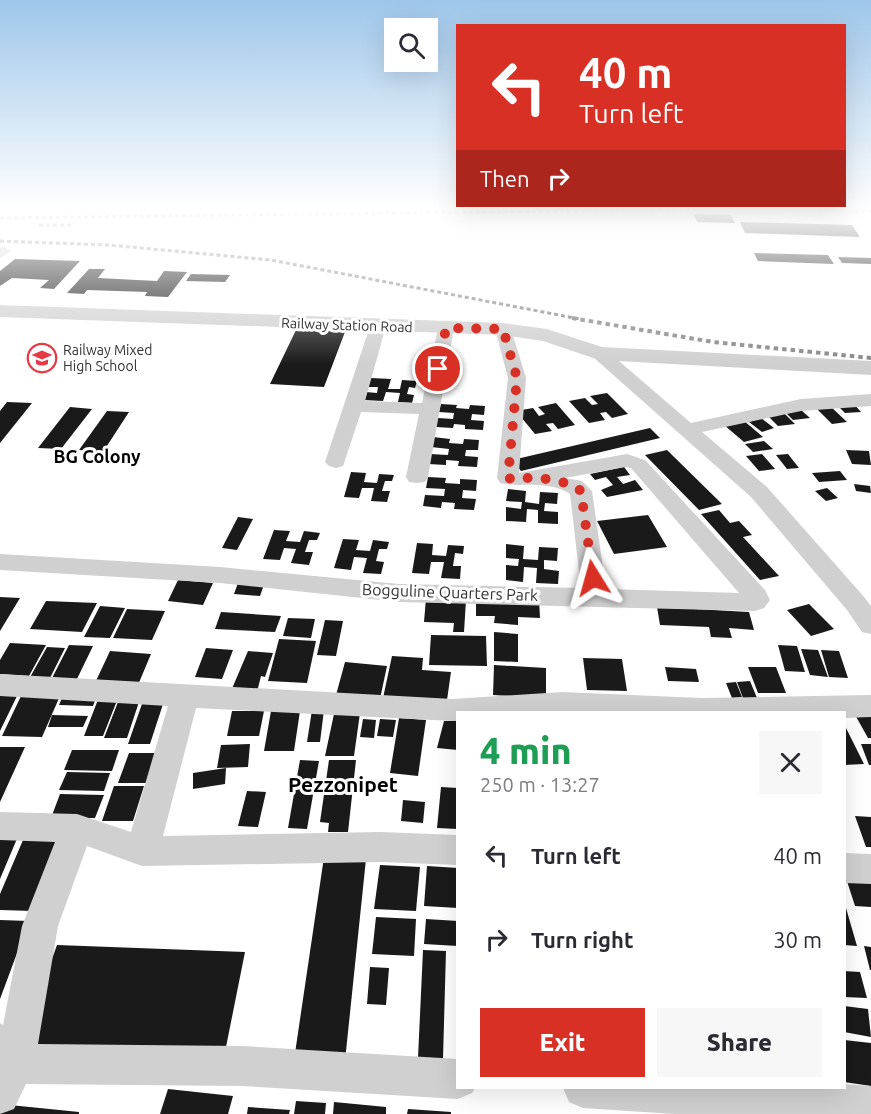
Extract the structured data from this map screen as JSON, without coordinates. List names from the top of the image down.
{
  "streets": {
    "street": ["Railway Station Road", "Bogguline Quarters Park"]
  },
  "crossings": [
    ["Railway Station Road", "Bogguline Quarters Park"]
  ],
  "districts": ["BG Colony", "Pezzonipet"],
  "places": {
    "school or university": ["Railway Mixed High School"]
  },
  "page": {
    "turn": ["40 m", "Turn left"],
    "then": "Then",
    "heading": ["4 min", "250 m · 13:27"],
    "list": [
      {
        "name": "Turn left",
        "value": "40 m"
      },
      {
        "name": "Turn right",
        "value": "30 m"
      }
    ],
    "buttons": ["Exit", "Share"]
  }
}
